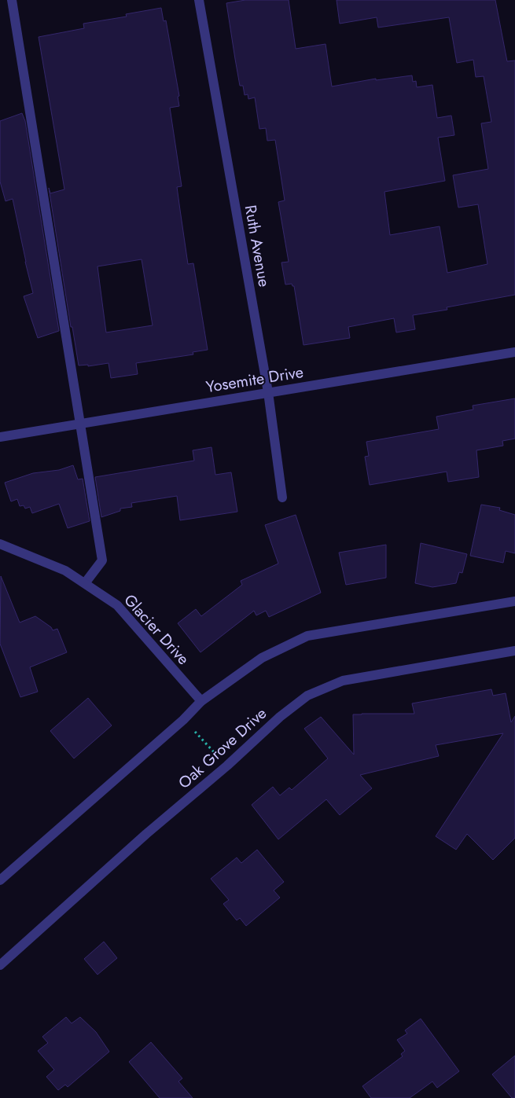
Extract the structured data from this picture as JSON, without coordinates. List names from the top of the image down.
{
  "streets": {
    "street": [
      "Ruth Avenue",
      "Yosemite Drive",
      "Glacier Drive",
      "Oak Grove Drive"
    ]
  },
  "crossings": [
    ["Ruth Avenue", "Yosemite Drive"]
  ]
}
